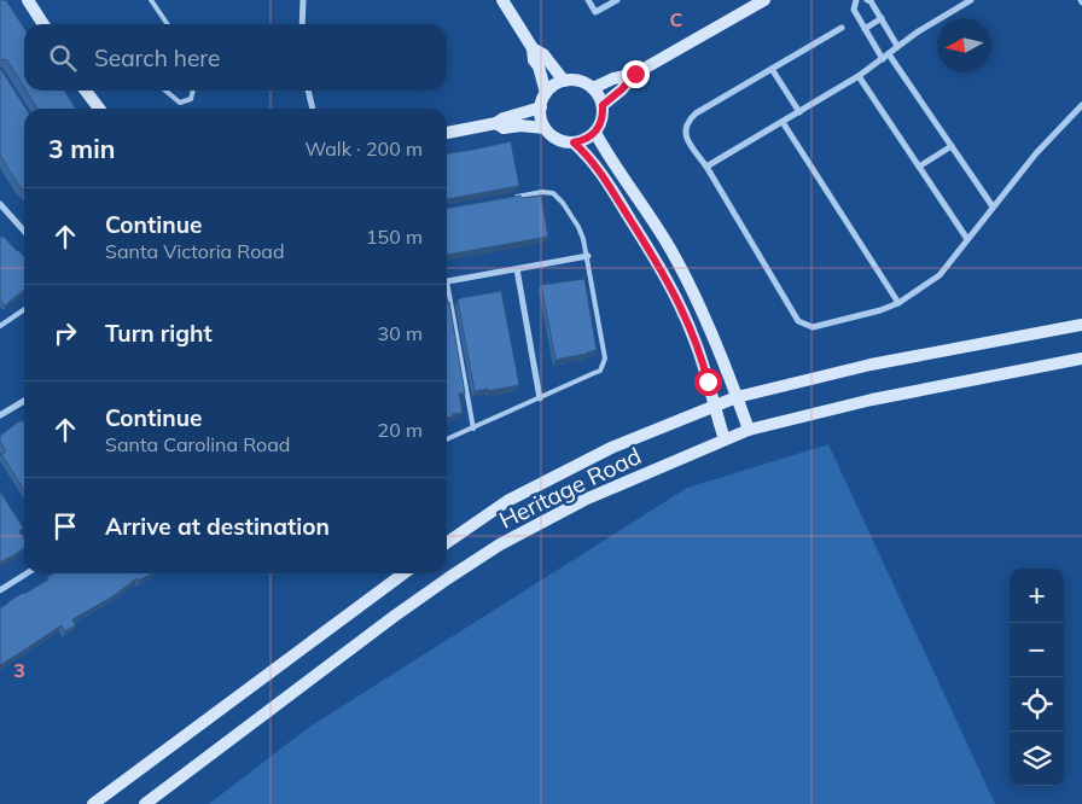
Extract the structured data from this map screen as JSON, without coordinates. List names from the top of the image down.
{
  "streets": {
    "main road": ["Heritage Road"]
  },
  "north": "left",
  "page": {
    "search": "Search here",
    "heading": ["3 min", "Walk · 200 m"],
    "list": [
      ["Continue", "Santa Victoria Road", "150 m"],
      ["Turn right", "30 m"],
      ["Continue", "Santa Carolina Road", "20 m"],
      "Arrive at destination"
    ],
    "map_buttons": ["+", "−"]
  },
  "grid": {
    "columns": ["C"],
    "rows": ["3"]
  }
}
